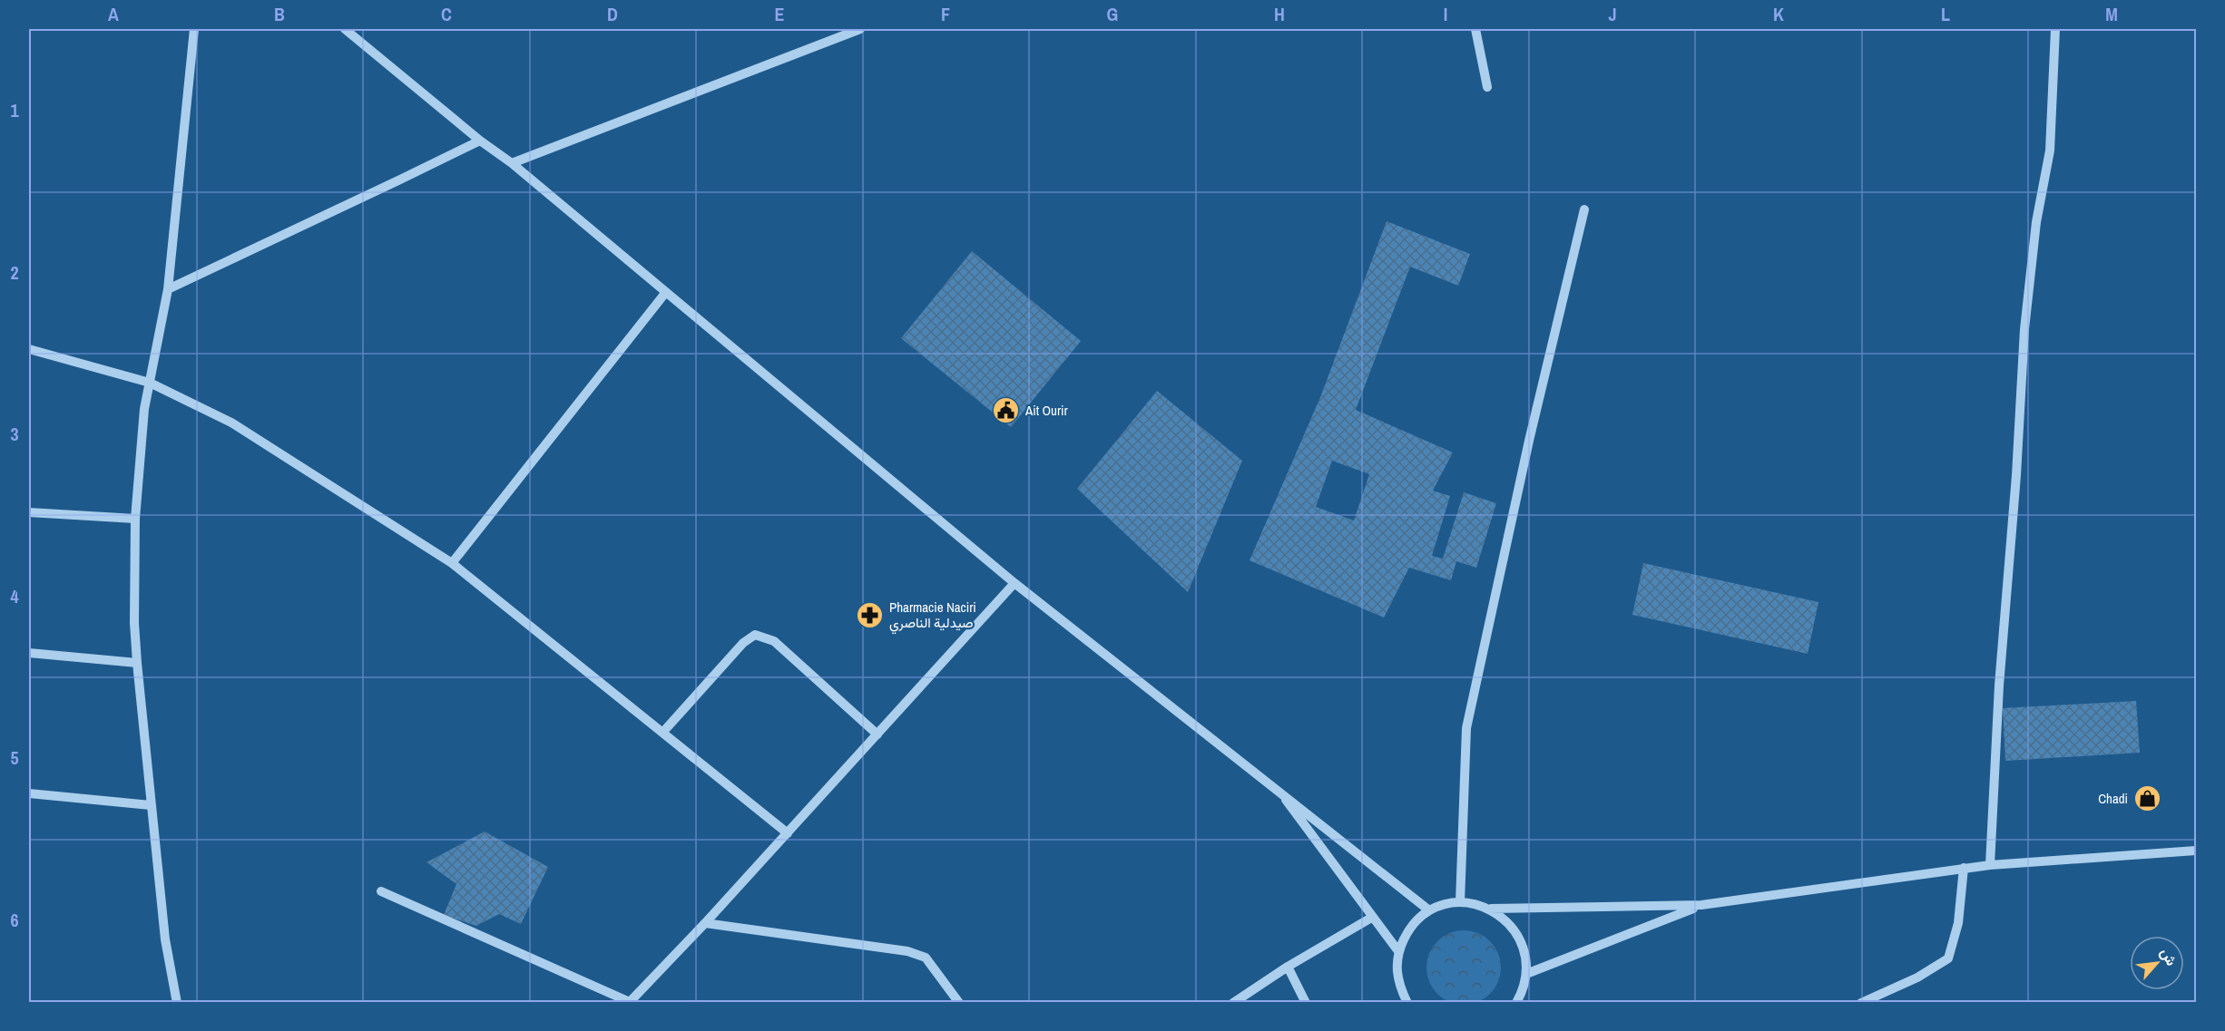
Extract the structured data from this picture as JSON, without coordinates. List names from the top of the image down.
{
  "places": {
    "public building": ["Ait Ourir"],
    "pharmacy": ["Pharmacie Naciri صيدلية الناصري"],
    "shop": ["Chadi"]
  },
  "north": "top right",
  "grid": {
    "columns": [
      "A",
      "B",
      "C",
      "D",
      "E",
      "F",
      "G",
      "H",
      "I",
      "J",
      "K",
      "L",
      "M"
    ],
    "rows": [
      "1",
      "2",
      "3",
      "4",
      "5",
      "6"
    ]
  }
}
